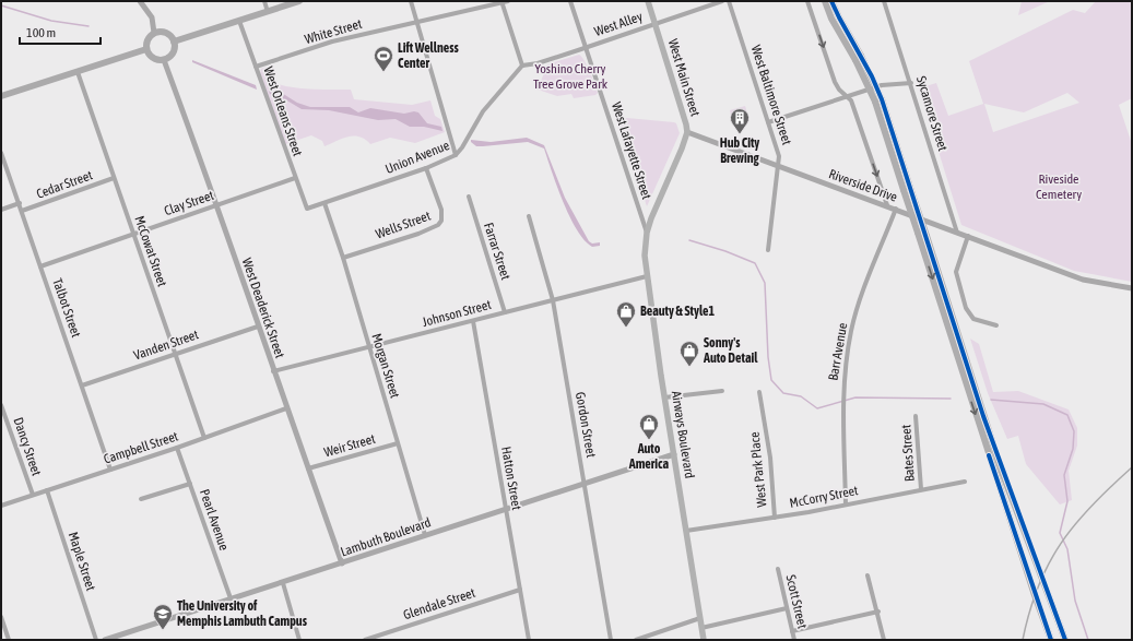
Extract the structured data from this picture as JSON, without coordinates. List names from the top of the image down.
{
  "streets": {
    "main road": ["West Main Street", "Airways Boulevard"],
    "street": [
      "West Alley",
      "White Street",
      "West Baltimore Street",
      "West Orleans Street",
      "Sycamore Street",
      "West Lafayette Street",
      "Union Avenue",
      "Cedar Street",
      "Riverside Drive",
      "Clay Street",
      "Wells Street",
      "McCowat Street",
      "Farrar Street",
      "Talbot Street",
      "West Deaderick Street",
      "Johnson Street",
      "Vanden Street",
      "Barr Avenue",
      "Morgan Street",
      "Gordon Street",
      "Weir Street",
      "Dancy Street",
      "Campbell Street",
      "Bates Street",
      "West Park Place",
      "Hatton Street",
      "McCorry Street",
      "Pearl Avenue",
      "Lambuth Boulevard",
      "Maple Street",
      "Scott Street",
      "Glendale Street"
    ]
  },
  "crossings": [
    ["West Alley", "West Main Street"],
    ["West Alley", "West Lafayette Street"],
    ["West Alley", "Union Avenue"],
    ["White Street", "West Orleans Street"],
    ["West Main Street", "West Lafayette Street"],
    ["West Main Street", "Riverside Drive"],
    ["West Main Street", "Airways Boulevard"],
    ["West Baltimore Street", "Riverside Drive"],
    ["West Orleans Street", "Union Avenue"],
    ["West Orleans Street", "Clay Street"],
    ["Sycamore Street", "Riverside Drive"],
    ["West Lafayette Street", "Airways Boulevard"],
    ["Union Avenue", "Wells Street"],
    ["Union Avenue", "Morgan Street"],
    ["Cedar Street", "McCowat Street"],
    ["Cedar Street", "Talbot Street"],
    ["Riverside Drive", "Barr Avenue"],
    ["Clay Street", "McCowat Street"],
    ["Clay Street", "Talbot Street"],
    ["Clay Street", "West Deaderick Street"],
    ["Wells Street", "Morgan Street"],
    ["McCowat Street", "Vanden Street"],
    ["McCowat Street", "Campbell Street"],
    ["Farrar Street", "Johnson Street"],
    ["Talbot Street", "Vanden Street"],
    ["Talbot Street", "Campbell Street"],
    ["West Deaderick Street", "Johnson Street"],
    ["West Deaderick Street", "Vanden Street"],
    ["West Deaderick Street", "Weir Street"],
    ["West Deaderick Street", "Campbell Street"],
    ["West Deaderick Street", "Lambuth Boulevard"],
    ["Johnson Street", "Morgan Street"],
    ["Johnson Street", "Gordon Street"],
    ["Johnson Street", "Airways Boulevard"],
    ["Johnson Street", "Hatton Street"],
    ["Barr Avenue", "McCorry Street"],
    ["Morgan Street", "Weir Street"],
    ["Morgan Street", "Lambuth Boulevard"],
    ["Gordon Street", "Lambuth Boulevard"],
    ["Airways Boulevard", "McCorry Street"],
    ["Airways Boulevard", "Lambuth Boulevard"],
    ["Dancy Street", "Campbell Street"],
    ["Campbell Street", "Pearl Avenue"],
    ["Campbell Street", "Maple Street"],
    ["Bates Street", "McCorry Street"],
    ["West Park Place", "McCorry Street"],
    ["Hatton Street", "Lambuth Boulevard"],
    ["Hatton Street", "Glendale Street"],
    ["Pearl Avenue", "Lambuth Boulevard"]
  ],
  "parks": ["Yoshino Cherry Tree Grove Park", "Riveside Cemetery"],
  "places": {
    "sports": ["Lift Wellness Center"],
    "building": ["Hub City Brewing"],
    "shop": ["Beauty & Style1", "Sonny's Auto Detail", "Auto America"],
    "school or university": ["The University of Memphis Lambuth Campus"]
  },
  "scale_bar": "100 m"
}
